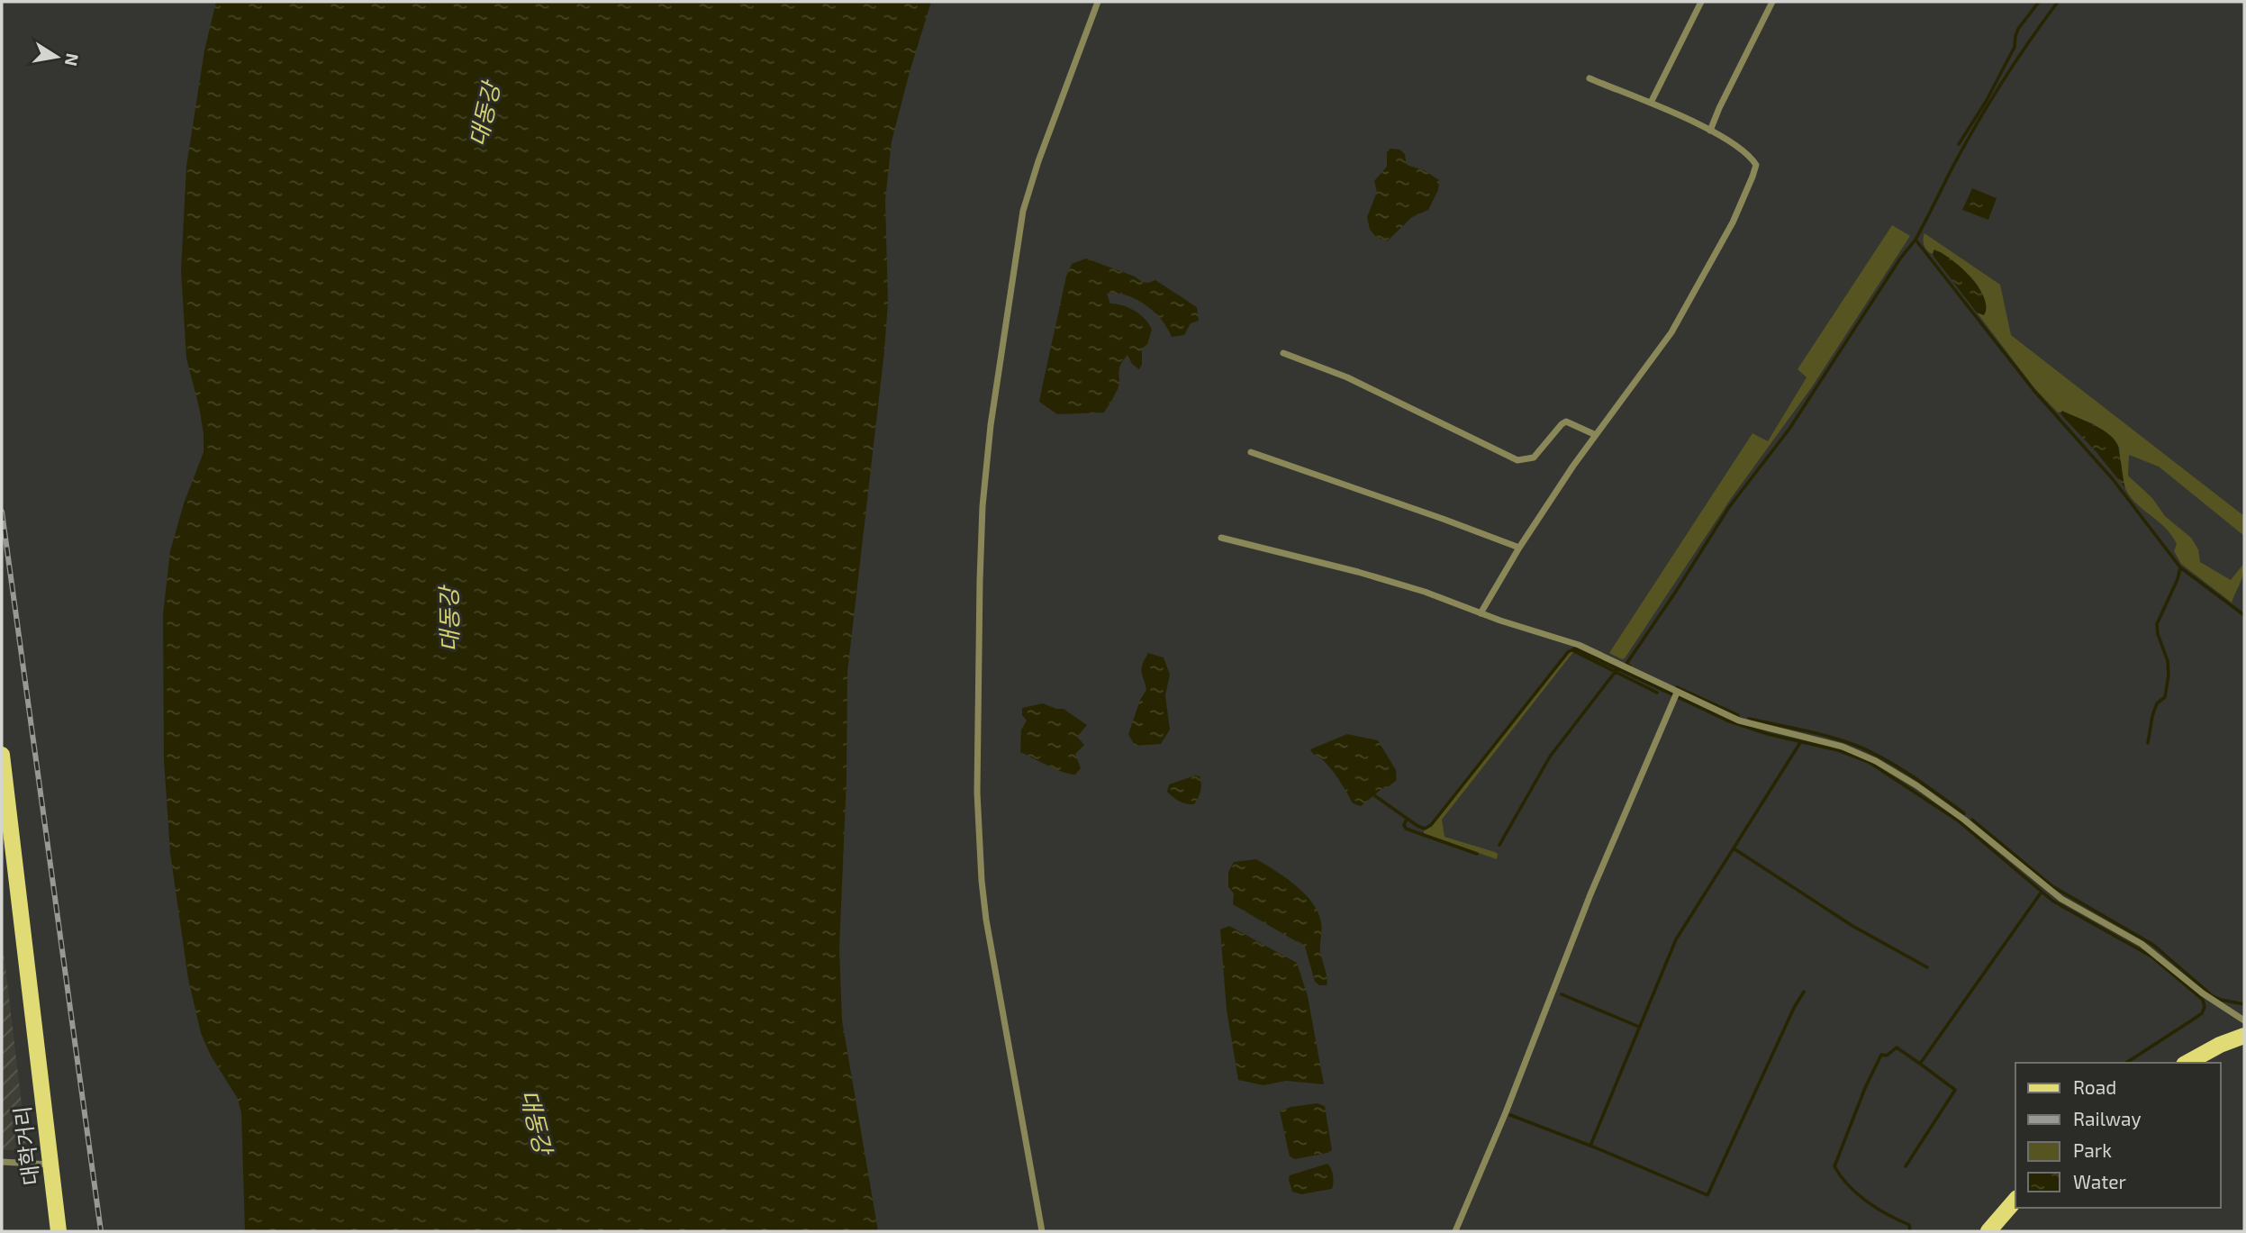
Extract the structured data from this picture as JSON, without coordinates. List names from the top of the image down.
{
  "streets": {
    "main road": ["대학거리"]
  },
  "water": ["대동강"],
  "legend": [
    "Road",
    "Railway",
    "Park",
    "Water"
  ],
  "north": "right"
}
